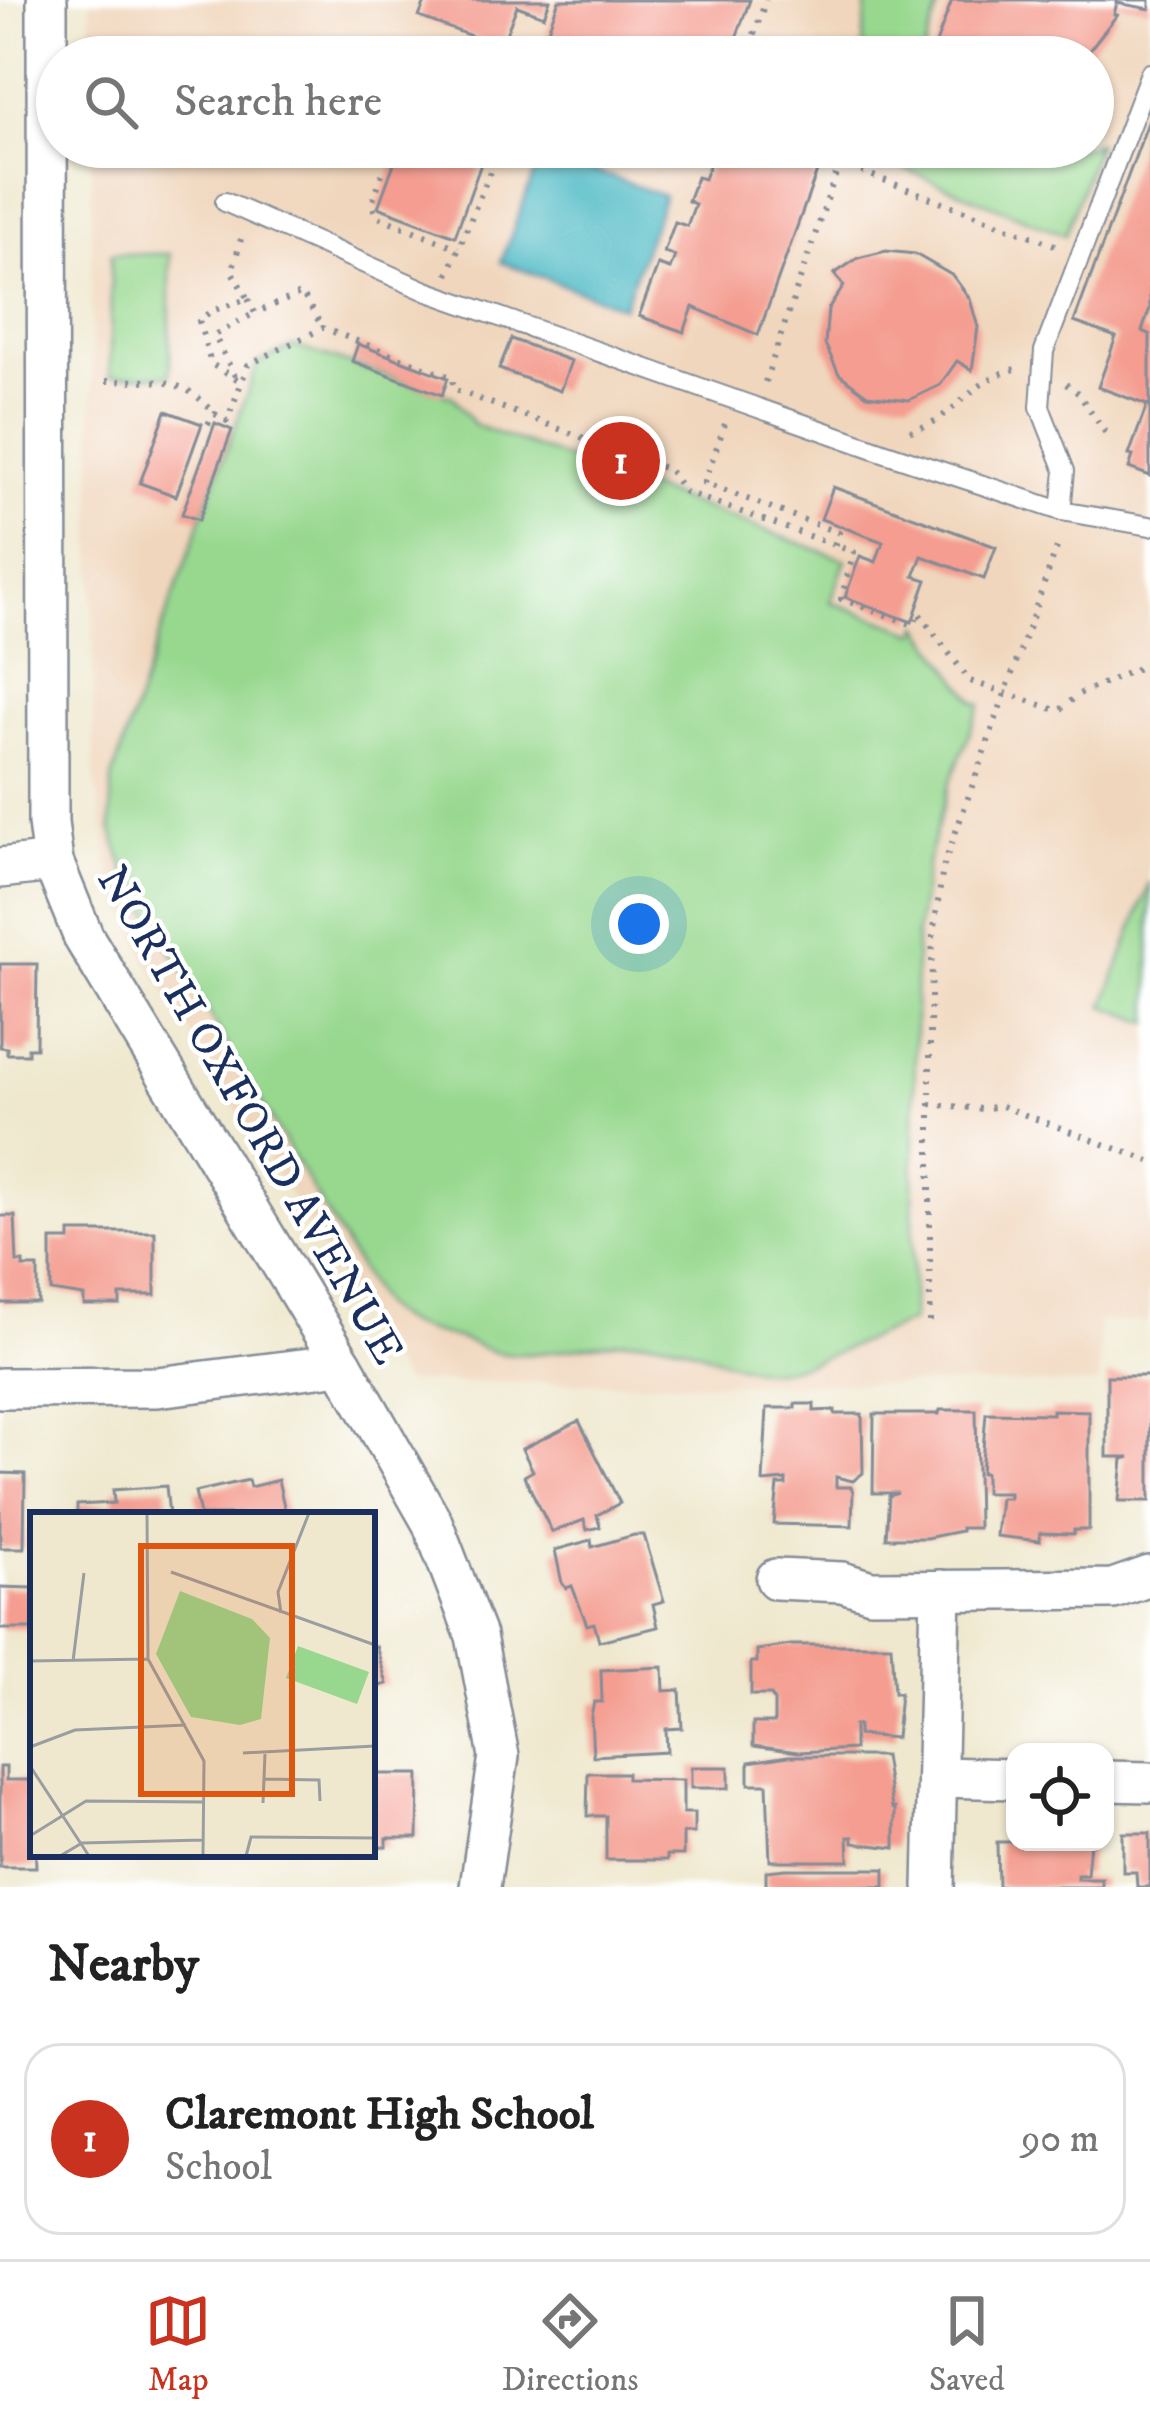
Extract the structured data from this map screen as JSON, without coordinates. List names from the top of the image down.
{
  "streets": {
    "street": ["NORTH OXFORD AVENUE"]
  },
  "page": {
    "search": "Search here",
    "pins": "1",
    "heading": "Nearby",
    "list": [
      {
        "mark": "1",
        "name": "Claremont High School",
        "note": "School",
        "value": "90 m"
      }
    ],
    "nav": ["Map", "Directions", "Saved"]
  }
}
